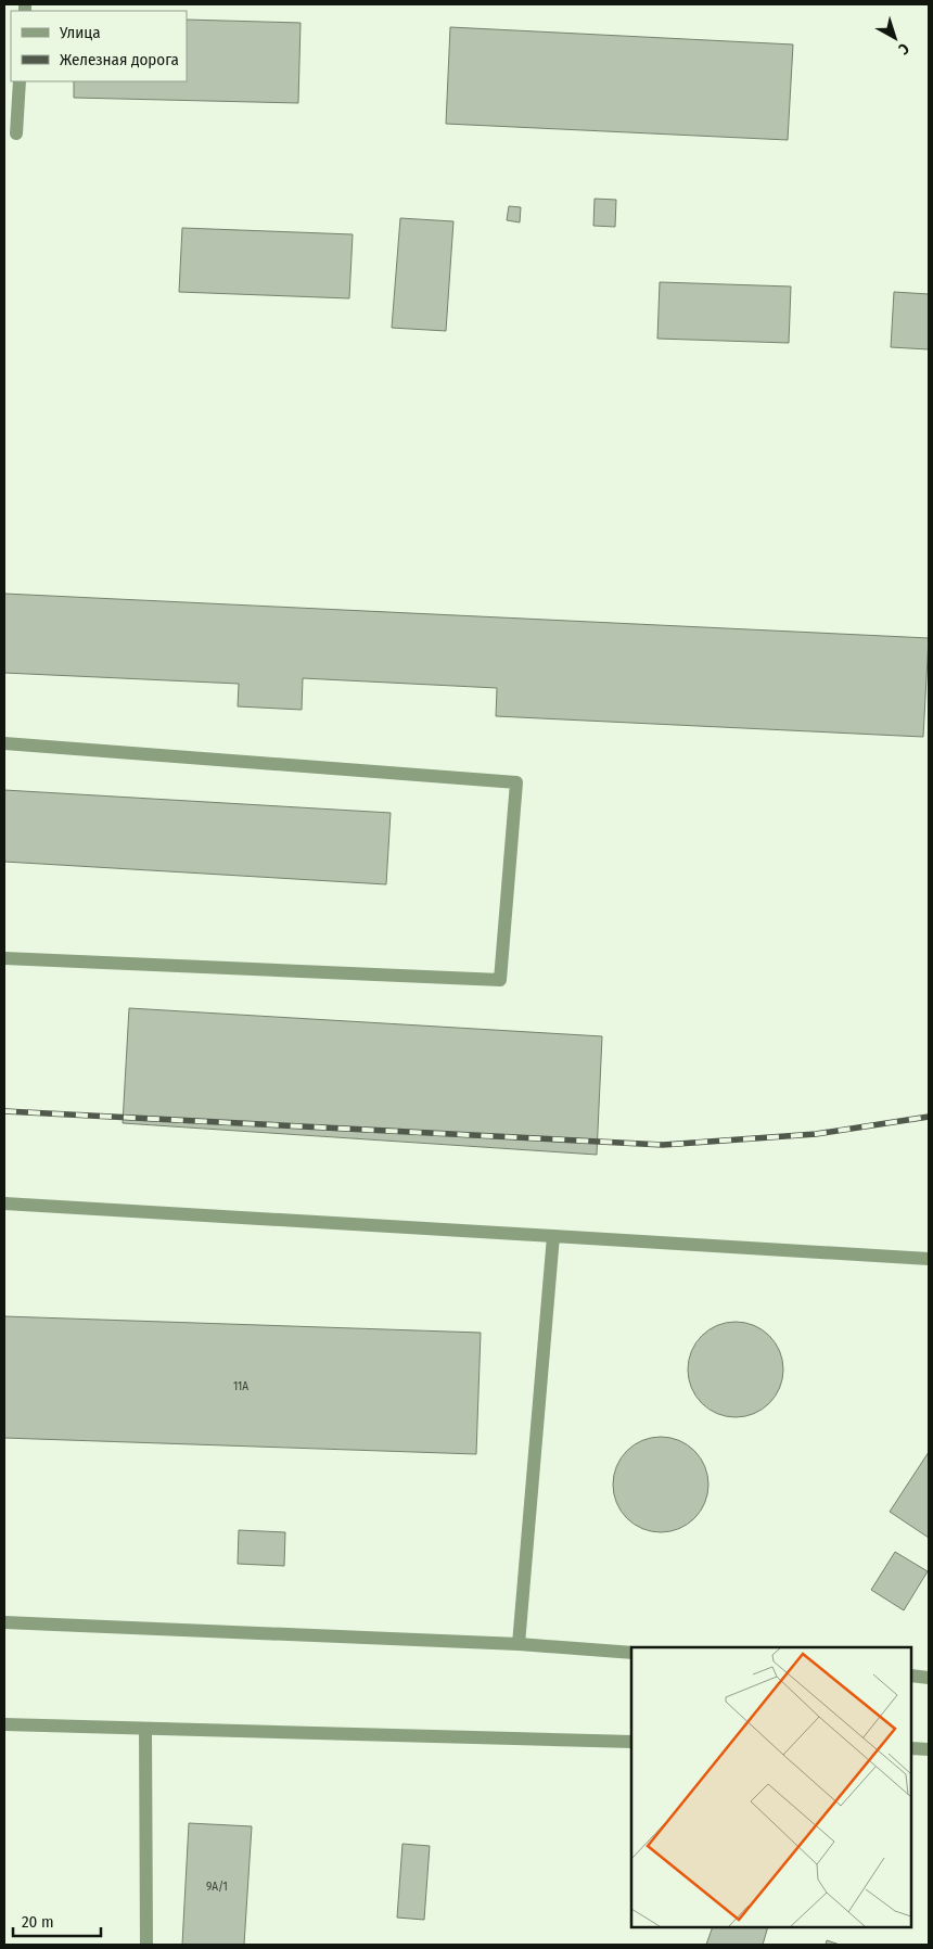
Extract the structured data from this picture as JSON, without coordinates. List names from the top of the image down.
{
  "house_numbers": ["11А", "9А/1"],
  "legend": ["Улица", "Железная дорога"],
  "scale_bar": "20 m",
  "north": "bottom right"
}
